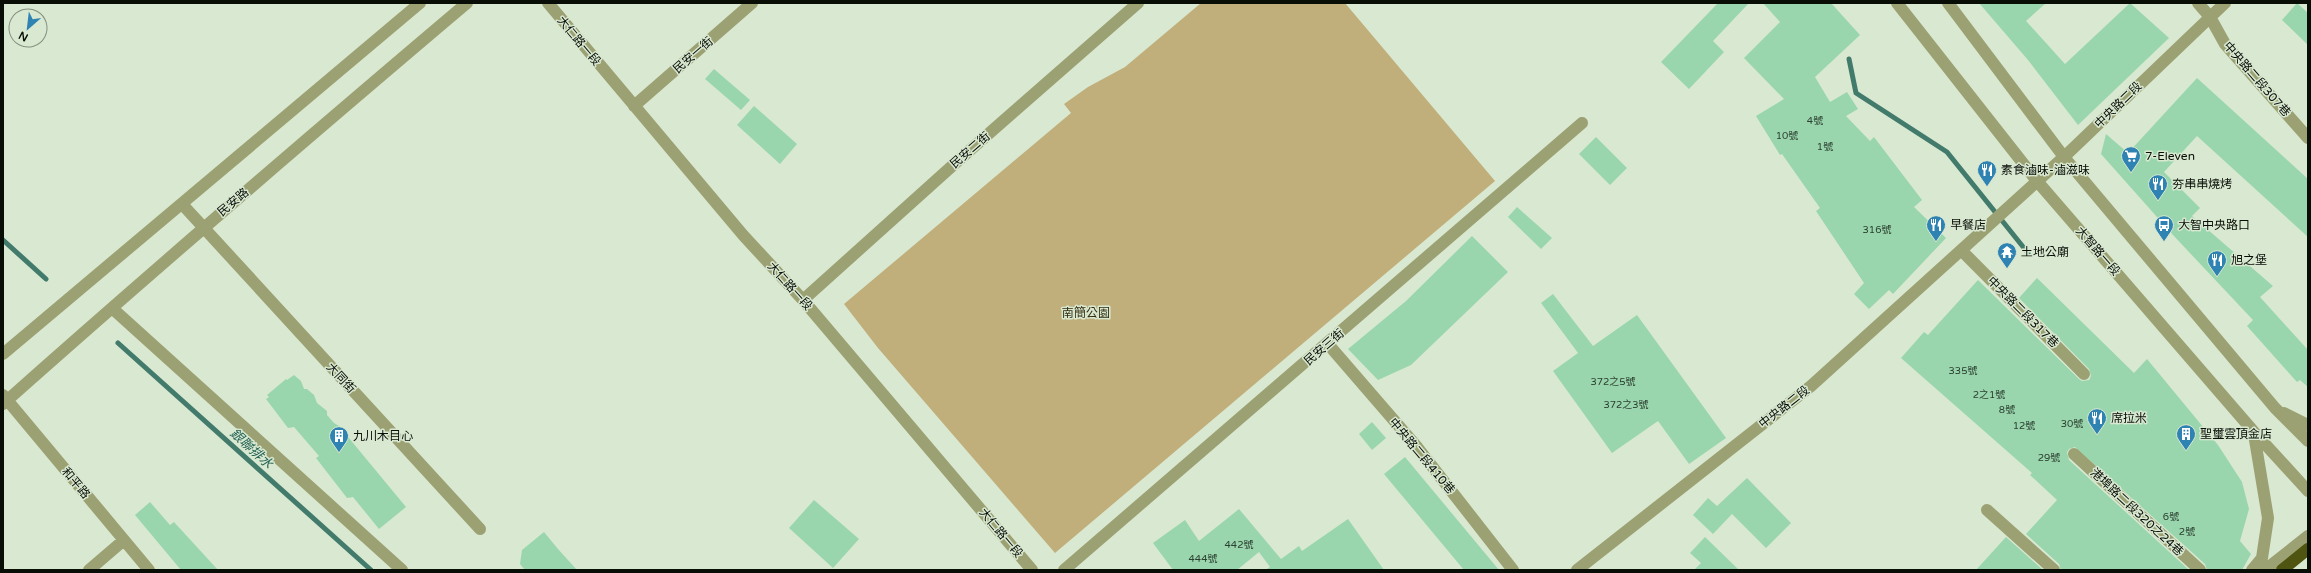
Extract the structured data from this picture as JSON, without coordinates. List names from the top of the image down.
{
  "streets": {
    "street": [
      "大仁路一段",
      "民安一街",
      "中央路二段307巷",
      "中央路二段",
      "民安二街",
      "民安路",
      "大智路一段",
      "中央路二段317巷",
      "民安三街",
      "大同街",
      "中央路二段410巷",
      "和平路",
      "港埠路二段320之24巷"
    ]
  },
  "crossings": [
    ["大仁路一段", "民安一街"],
    ["大仁路一段", "民安二街"],
    ["中央路二段307巷", "中央路二段"],
    ["中央路二段", "大智路一段"],
    ["中央路二段", "中央路二段317巷"],
    ["民安路", "大同街"],
    ["民安路", "和平路"],
    ["民安三街", "中央路二段410巷"]
  ],
  "water": ["銀聯排水"],
  "parks": ["南簡公園"],
  "places": {
    "supermarket": ["7-Eleven"],
    "restaurant": [
      "素食滷味-滷滋味",
      "夯串串燒烤",
      "早餐店",
      "旭之堡",
      "席拉米"
    ],
    "bus stop": ["大智中央路口"],
    "temple": ["土地公廟"],
    "building": ["聖璽雲頂金店", "九川木目心"]
  },
  "house_numbers": [
    "4號",
    "10號",
    "1號",
    "316號",
    "335號",
    "372之5號",
    "2之1號",
    "372之3號",
    "8號",
    "30號",
    "12號",
    "29號",
    "6號",
    "2號",
    "442號",
    "444號"
  ],
  "north": "bottom left"
}
